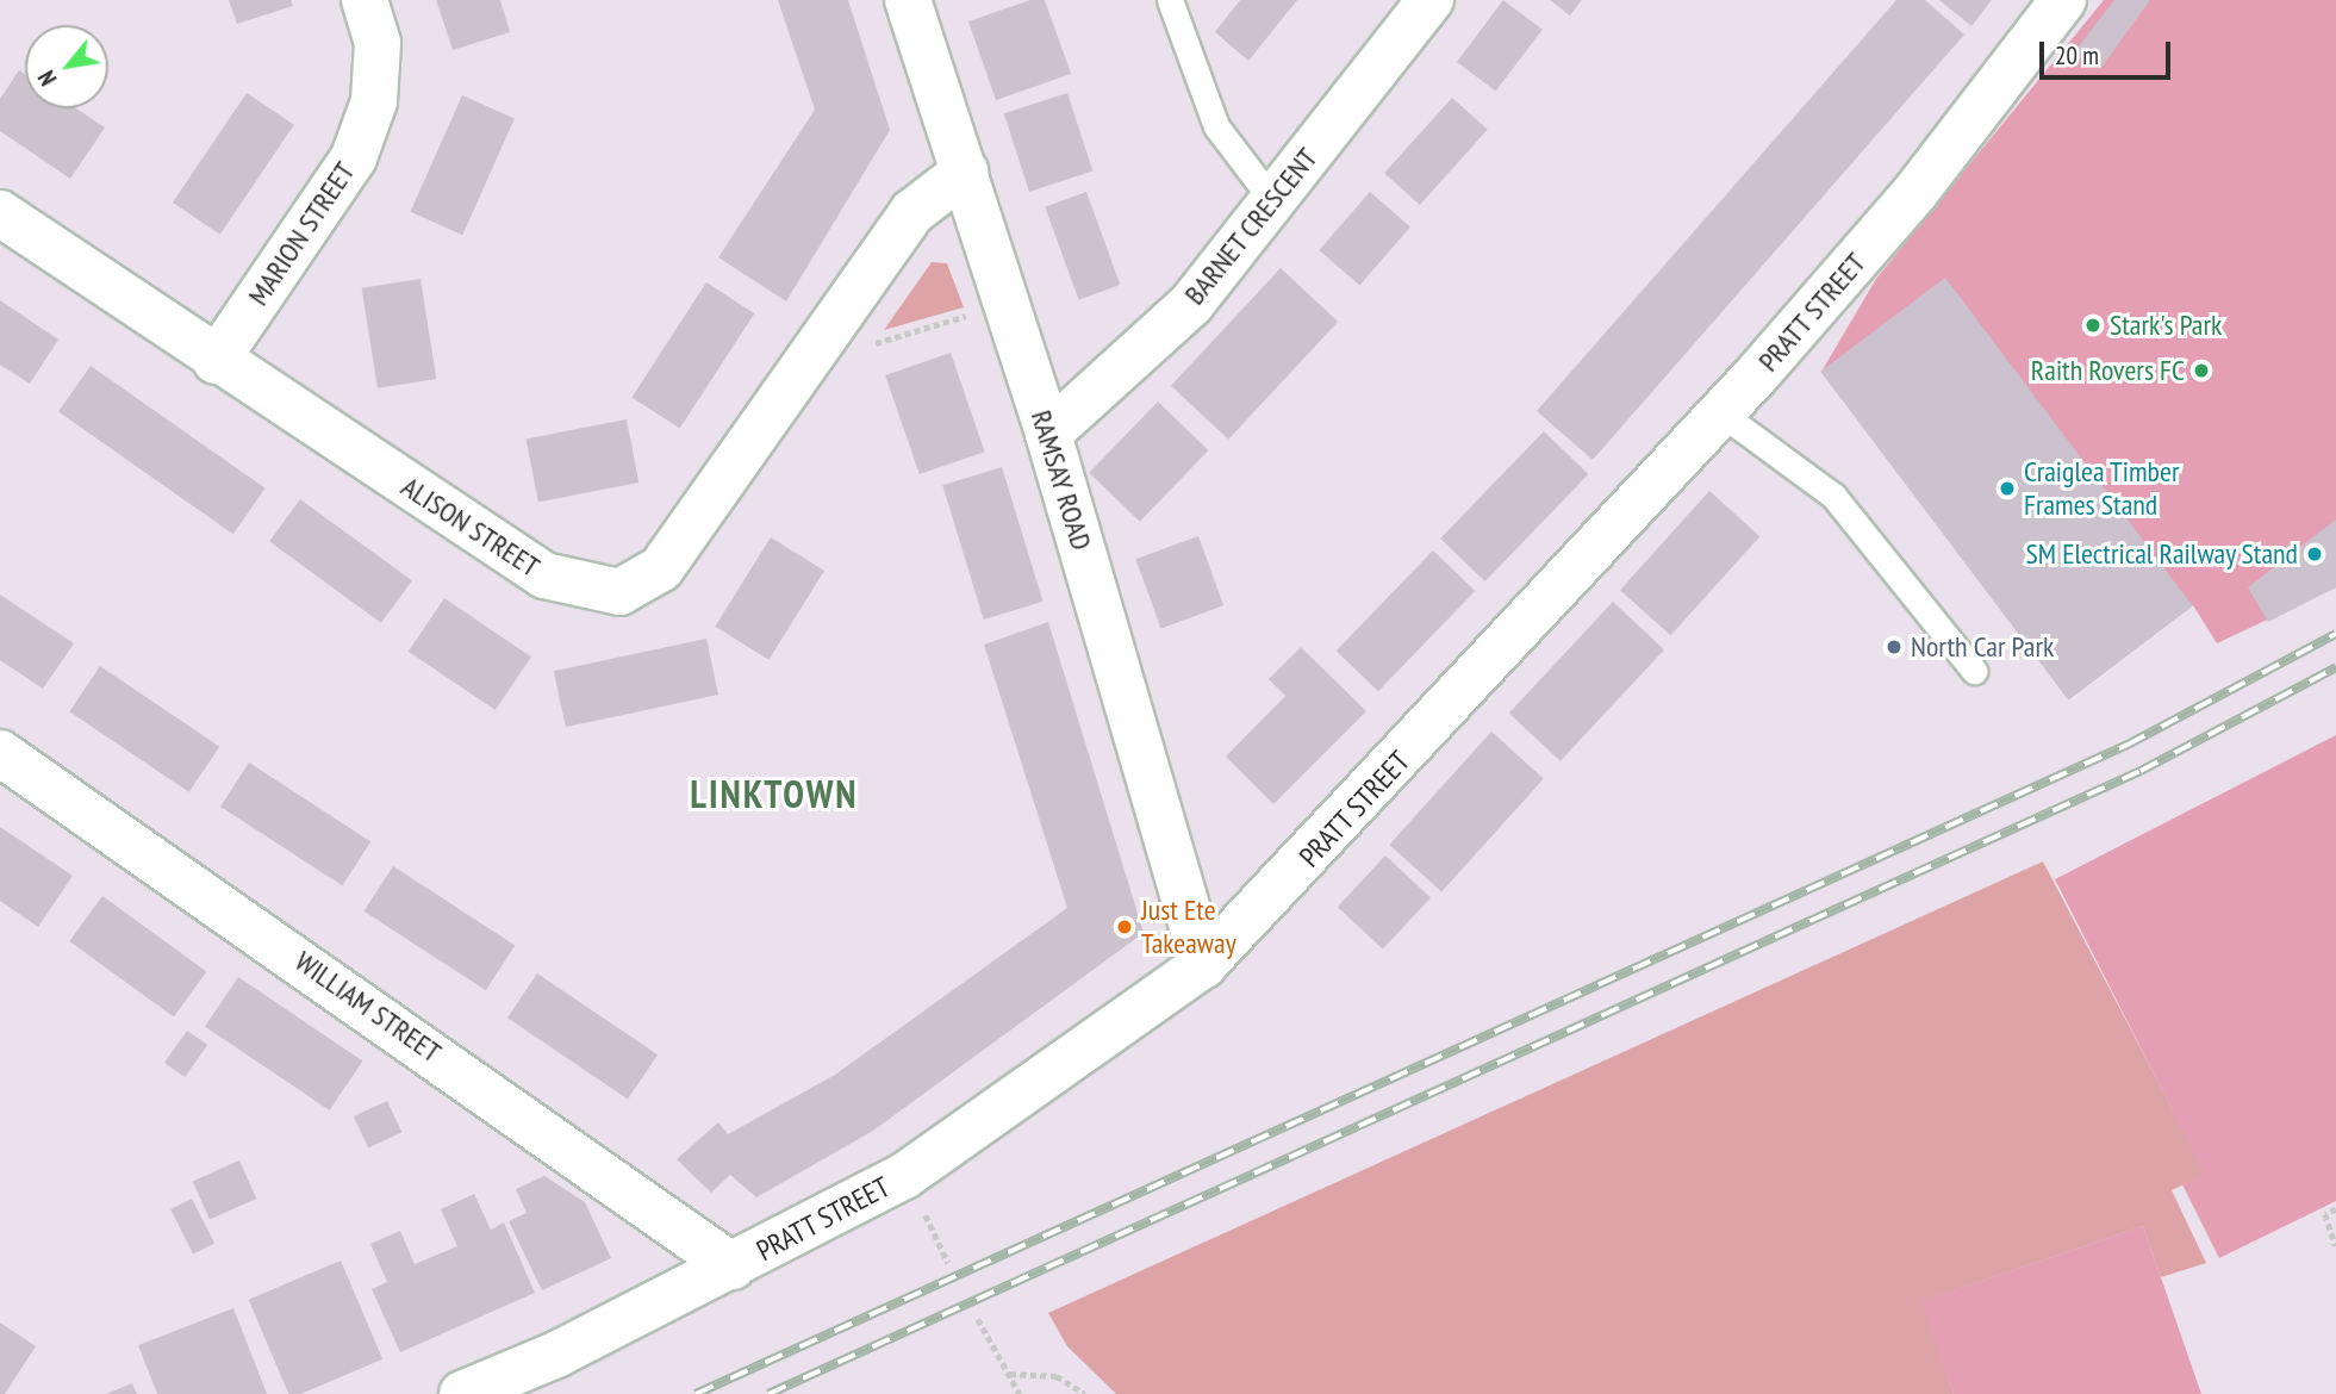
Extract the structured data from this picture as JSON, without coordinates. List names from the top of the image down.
{
  "streets": {
    "street": [
      "BARNET CRESCENT",
      "MARION STREET",
      "PRATT STREET",
      "RAMSAY ROAD",
      "ALISON STREET",
      "WILLIAM STREET"
    ]
  },
  "crossings": [
    ["BARNET CRESCENT", "RAMSAY ROAD"],
    ["MARION STREET", "ALISON STREET"],
    ["PRATT STREET", "RAMSAY ROAD"],
    ["PRATT STREET", "WILLIAM STREET"],
    ["RAMSAY ROAD", "ALISON STREET"]
  ],
  "districts": ["LINKTOWN"],
  "places": [
    "Stark's Park",
    "Raith Rovers FC",
    "Craiglea Timber Frames Stand",
    "SM Electrical Railway Stand",
    "North Car Park",
    "Just Ete Takeaway"
  ],
  "scale_bar": "20 m",
  "north": "bottom left"
}
